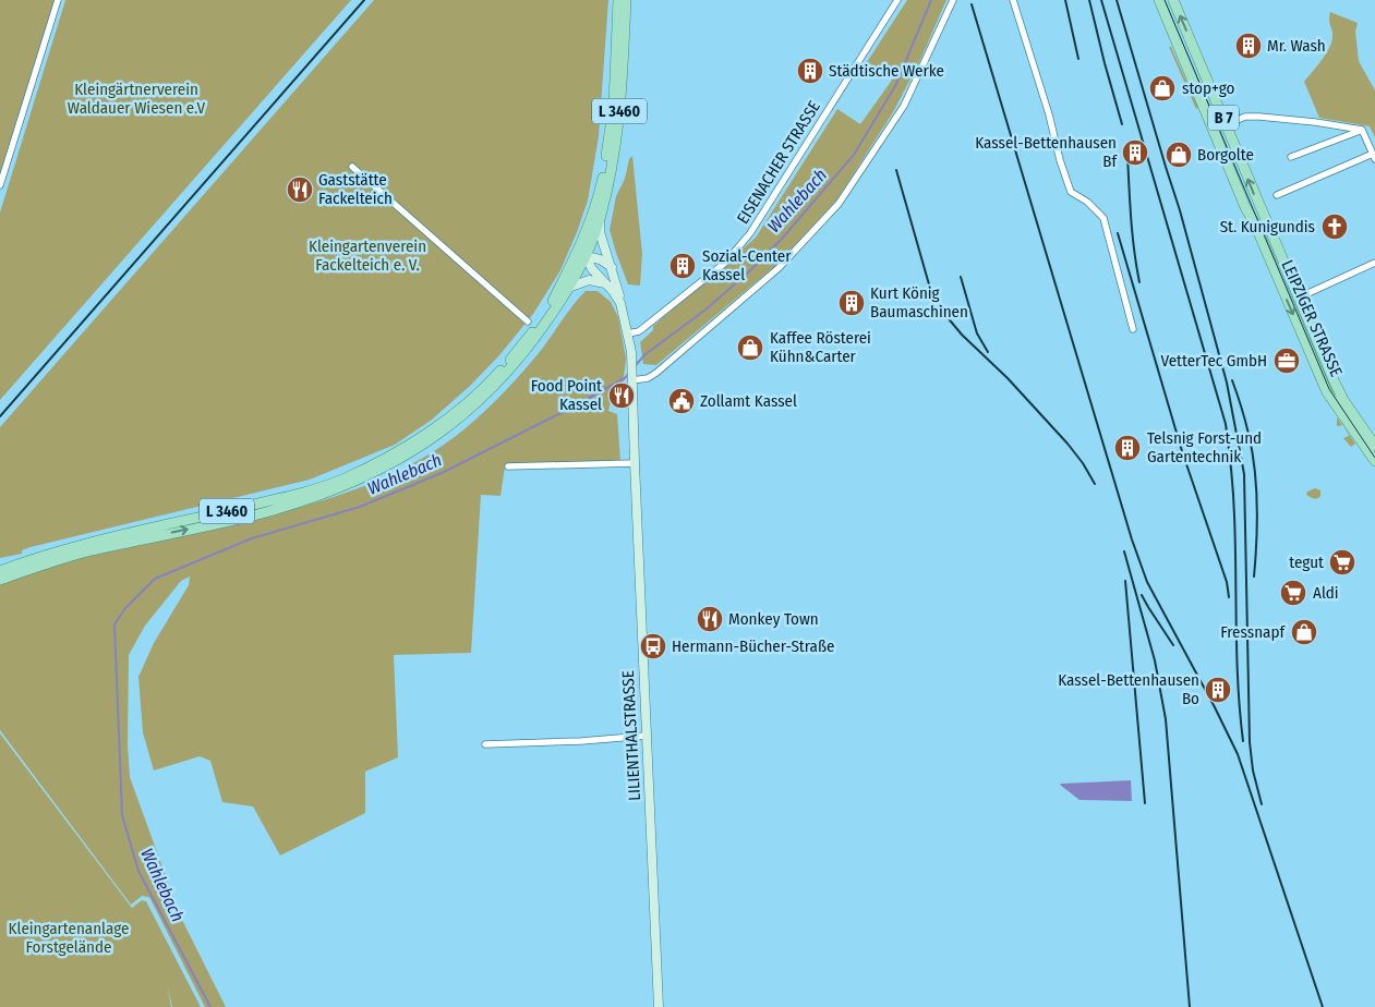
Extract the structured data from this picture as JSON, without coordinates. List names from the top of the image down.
{
  "streets": {
    "main road": [
      "L 3460",
      "B 7",
      "LEIPZIGER STRASSE",
      "LILIENTHALSTRASSE"
    ],
    "street": ["EISENACHER STRASSE"]
  },
  "crossings": [
    ["L 3460", "LILIENTHALSTRASSE"],
    ["EISENACHER STRASSE", "LILIENTHALSTRASSE"]
  ],
  "water": ["Wahlebach"],
  "parks": ["Kleingärtnerverein Waldauer Wiesen e.V", "Kleingartenverein Fackelteich e. V.", "Kleingartenanlage Forstgelände"],
  "places": {
    "building": [
      "Mr. Wash",
      "Städtische Werke",
      "Kassel-Bettenhausen Bf",
      "Sozial-Center Kassel",
      "Kurt König Baumaschinen",
      "Telsnig Forst-und Gartentechnik",
      "Kassel-Bettenhausen Bo"
    ],
    "shop": [
      "stop+go",
      "Borgolte",
      "Kaffee Rösterei Kühn&Carter",
      "Fressnapf"
    ],
    "restaurant": ["Gaststätte Fackelteich", "Food Point Kassel", "Monkey Town"],
    "church": ["St. Kunigundis"],
    "office": ["VetterTec GmbH"],
    "public building": ["Zollamt Kassel"],
    "supermarket": ["tegut", "Aldi"],
    "bus stop": ["Hermann-Bücher-Straße"]
  }
}
